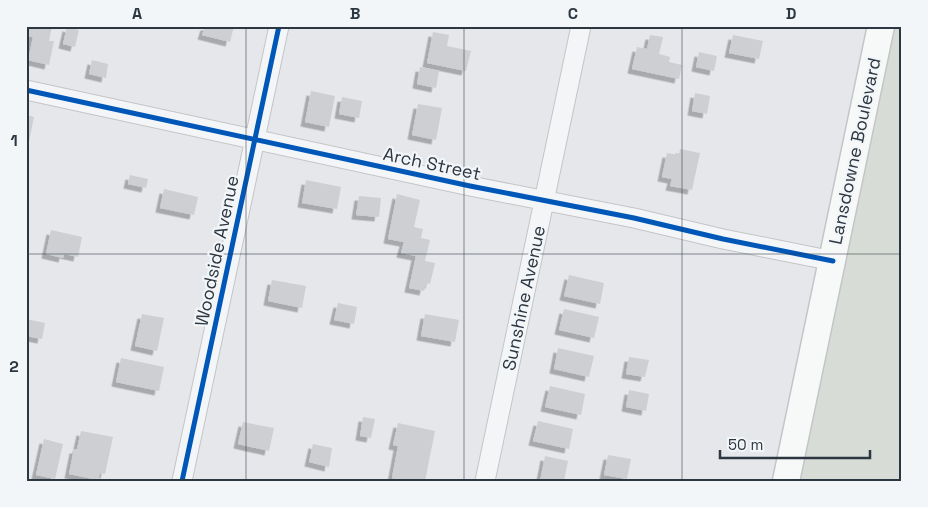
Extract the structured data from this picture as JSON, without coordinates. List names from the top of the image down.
{
  "streets": {
    "street": [
      "Lansdowne Boulevard",
      "Arch Street",
      "Woodside Avenue",
      "Sunshine Avenue"
    ]
  },
  "crossings": [
    ["Lansdowne Boulevard", "Arch Street"],
    ["Arch Street", "Woodside Avenue"],
    ["Arch Street", "Sunshine Avenue"]
  ],
  "scale_bar": "50 m",
  "grid": {
    "columns": [
      "A",
      "B",
      "C",
      "D"
    ],
    "rows": ["1", "2"]
  }
}
